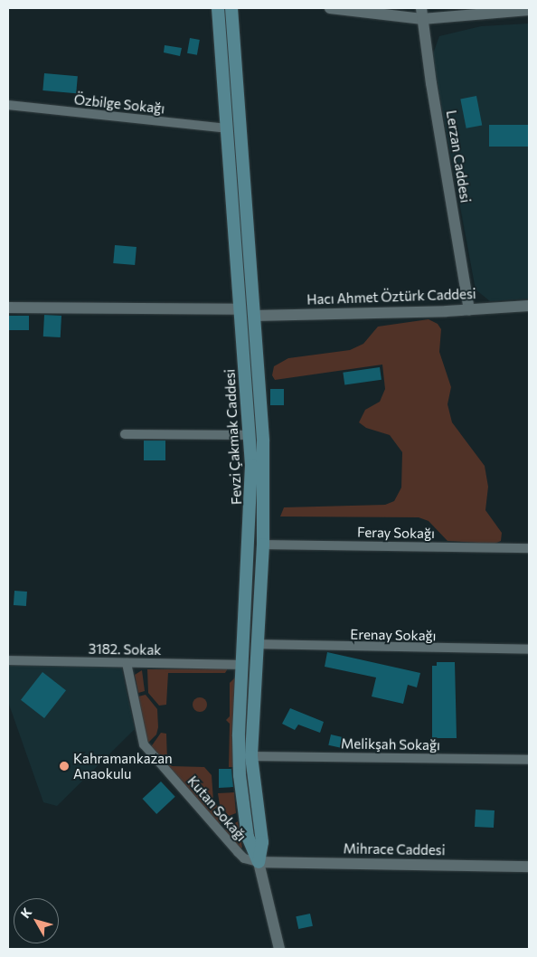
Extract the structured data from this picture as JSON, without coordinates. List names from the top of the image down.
{
  "streets": {
    "main road": ["Fevzi Çakmak Caddesi"],
    "street": [
      "Özbilge Sokağı",
      "Lerzan Caddesi",
      "Hacı Ahmet Öztürk Caddesi",
      "Feray Sokağı",
      "Erenay Sokağı",
      "3182. Sokak",
      "Melikşah Sokağı",
      "Kutan Sokağı",
      "Mihrace Caddesi"
    ]
  },
  "crossings": [
    ["Özbilge Sokağı", "Fevzi Çakmak Caddesi"],
    ["Lerzan Caddesi", "Hacı Ahmet Öztürk Caddesi"],
    ["Hacı Ahmet Öztürk Caddesi", "Fevzi Çakmak Caddesi"],
    ["Fevzi Çakmak Caddesi", "Feray Sokağı"],
    ["Fevzi Çakmak Caddesi", "Erenay Sokağı"],
    ["Fevzi Çakmak Caddesi", "3182. Sokak"],
    ["Fevzi Çakmak Caddesi", "Melikşah Sokağı"],
    ["Fevzi Çakmak Caddesi", "Kutan Sokağı"],
    ["Fevzi Çakmak Caddesi", "Mihrace Caddesi"],
    ["3182. Sokak", "Kutan Sokağı"],
    ["Kutan Sokağı", "Mihrace Caddesi"]
  ],
  "places": ["Kahramankazan Anaokulu"],
  "north": "top left"
}
